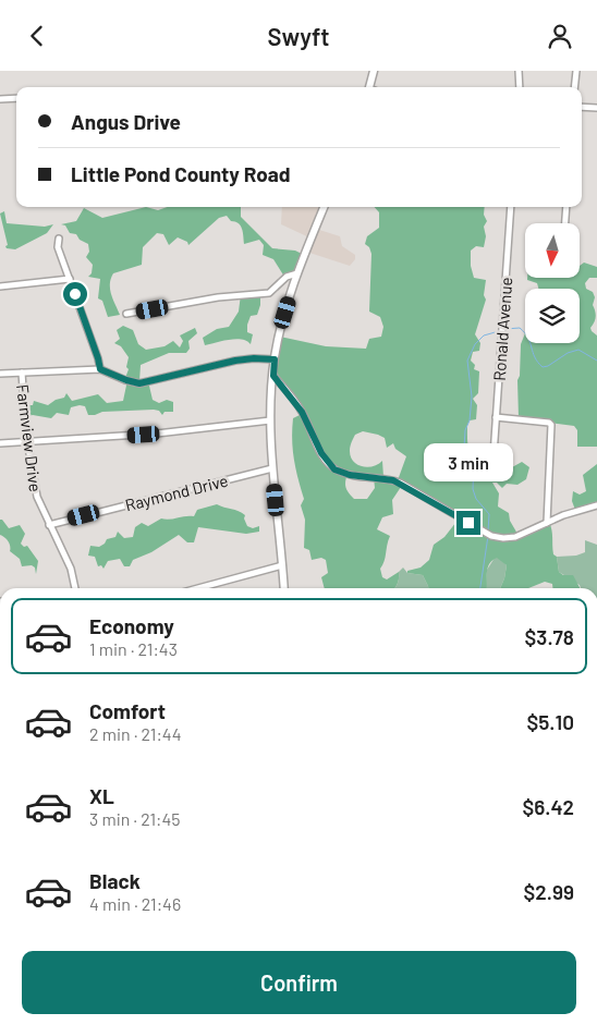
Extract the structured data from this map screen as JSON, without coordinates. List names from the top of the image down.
{
  "streets": {
    "street": ["Ronald Avenue", "Farmview Drive", "Raymond Drive"]
  },
  "crossings": [
    ["Farmview Drive", "Raymond Drive"]
  ],
  "north": "bottom",
  "page": {
    "header": "Swyft",
    "banner": ["Angus Drive", "Little Pond County Road"],
    "bubble": "3 min",
    "list": [
      {
        "name": "Economy",
        "note": "1 min · 21:43",
        "value": "$3.78"
      },
      {
        "name": "Comfort",
        "note": "2 min · 21:44",
        "value": "$5.10"
      },
      {
        "name": "XL",
        "note": "3 min · 21:45",
        "value": "$6.42"
      },
      {
        "name": "Black",
        "note": "4 min · 21:46",
        "value": "$2.99"
      }
    ],
    "buttons": "Confirm"
  }
}
